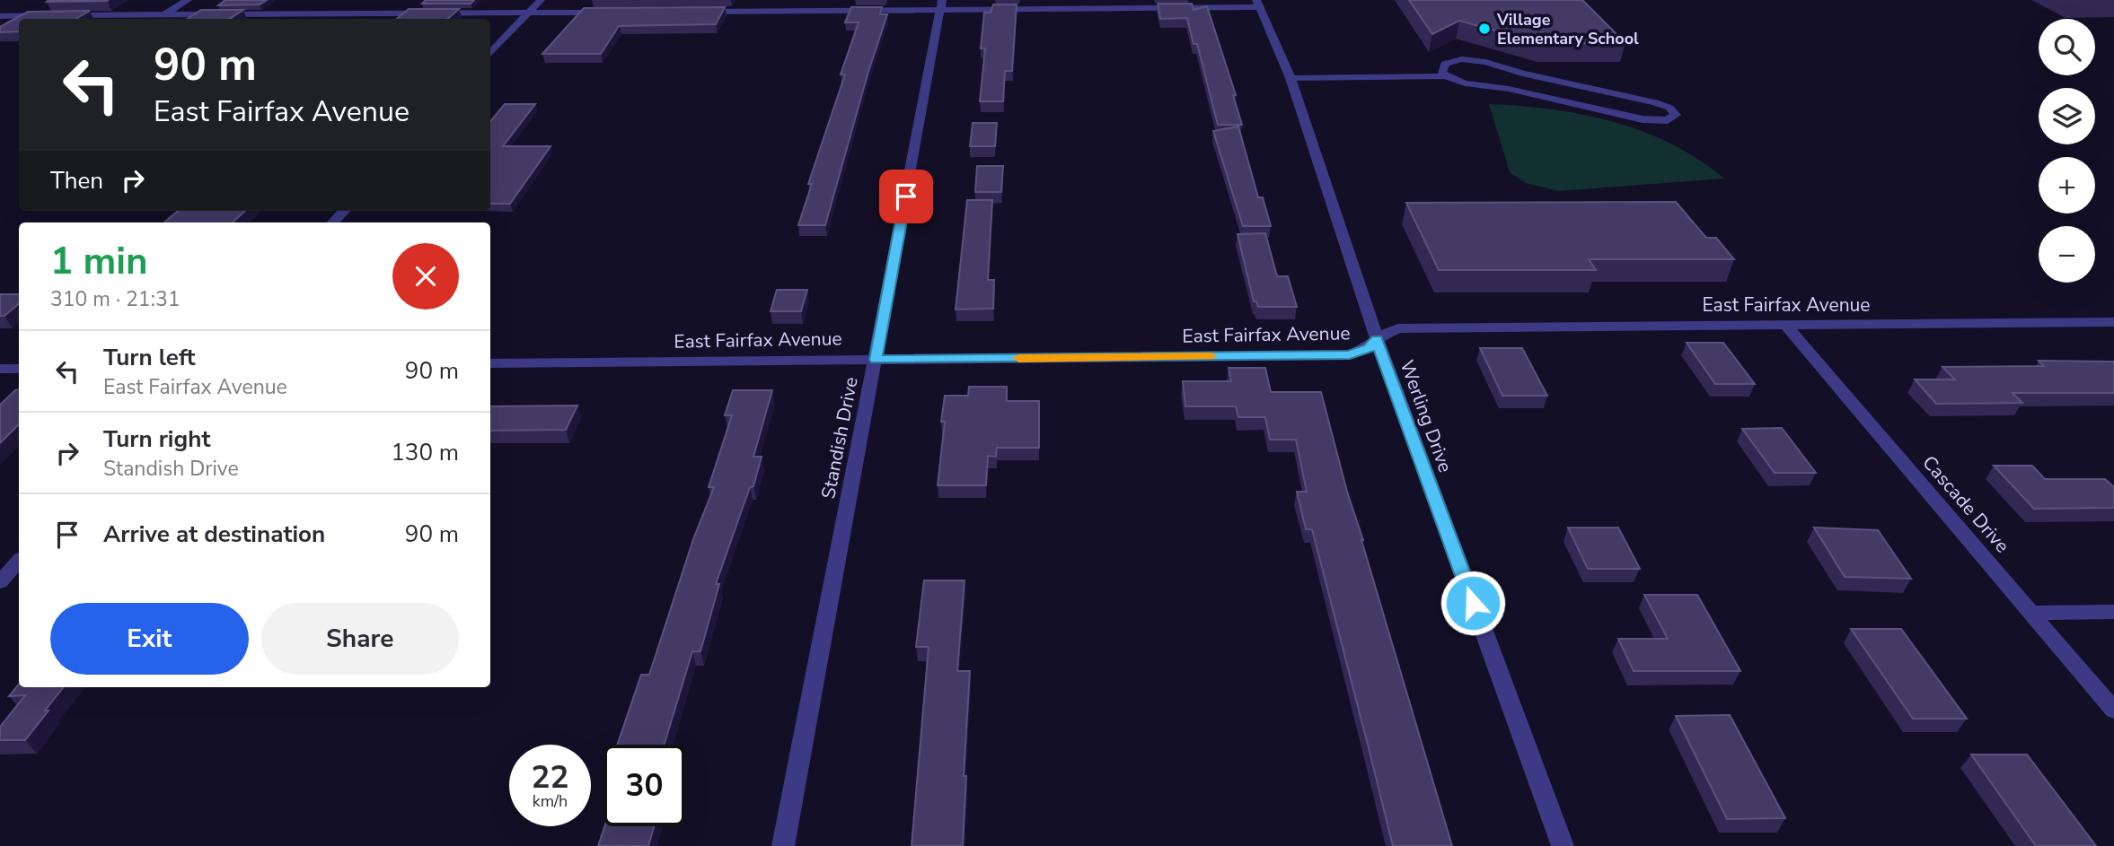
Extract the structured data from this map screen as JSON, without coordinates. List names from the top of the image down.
{
  "streets": {
    "street": [
      "East Fairfax Avenue",
      "Werling Drive",
      "Standish Drive",
      "Cascade Drive"
    ]
  },
  "crossings": [
    ["East Fairfax Avenue", "Werling Drive"],
    ["East Fairfax Avenue", "Standish Drive"],
    ["East Fairfax Avenue", "Cascade Drive"]
  ],
  "places": ["Village Elementary School"],
  "page": {
    "map_buttons": ["+", "−"],
    "turn": ["90 m", "East Fairfax Avenue"],
    "then": "Then",
    "heading": ["1 min", "310 m · 21:31"],
    "list": [
      {
        "name": "Turn left",
        "note": "East Fairfax Avenue",
        "value": "90 m"
      },
      {
        "name": "Turn right",
        "note": "Standish Drive",
        "value": "130 m"
      },
      {
        "name": "Arrive at destination",
        "value": "90 m"
      }
    ],
    "buttons": ["Exit", "Share"],
    "speed": "22 km/h",
    "limit": "30"
  }
}
